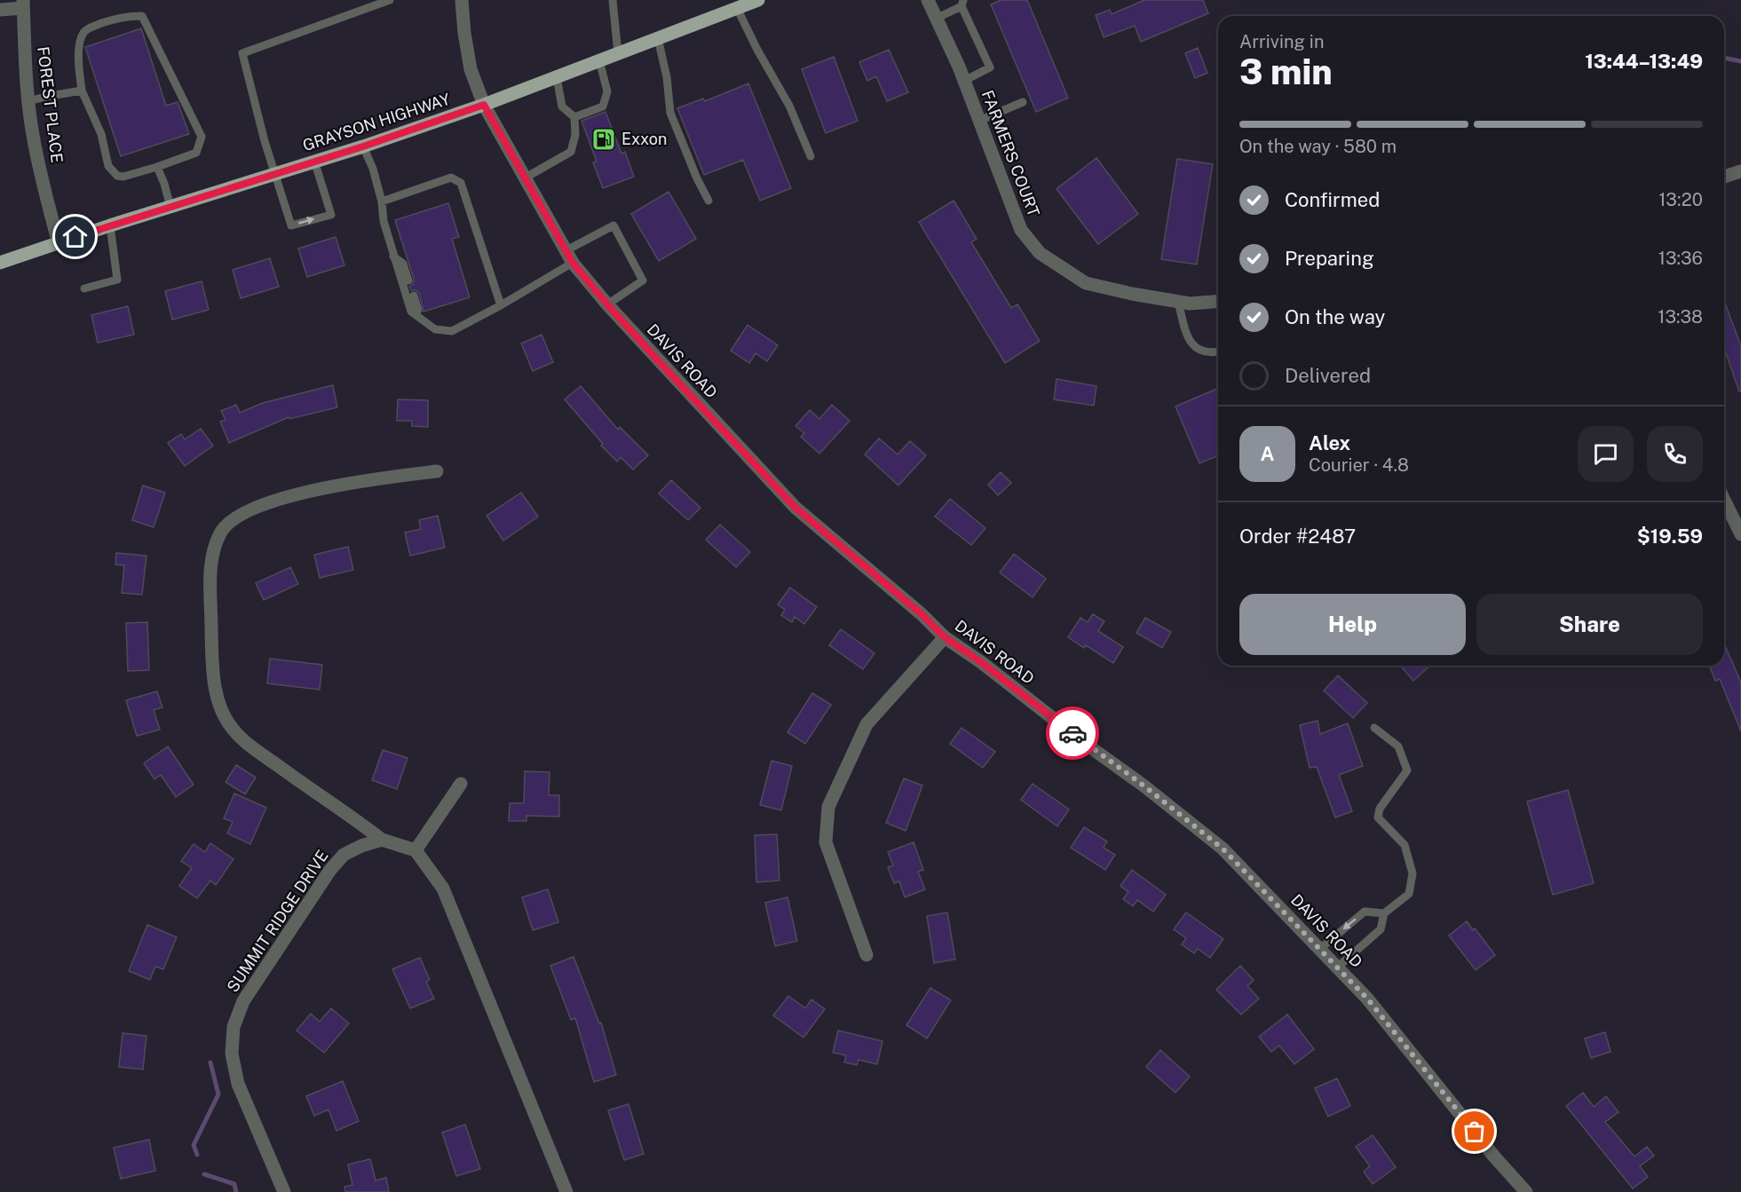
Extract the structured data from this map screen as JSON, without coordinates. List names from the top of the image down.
{
  "streets": {
    "main road": ["GRAYSON HIGHWAY"],
    "street": [
      "FOREST PLACE",
      "FARMERS COURT",
      "DAVIS ROAD",
      "SUMMIT RIDGE DRIVE"
    ]
  },
  "crossings": [
    ["FOREST PLACE", "GRAYSON HIGHWAY"],
    ["GRAYSON HIGHWAY", "DAVIS ROAD"]
  ],
  "places": {
    "fuel station": ["Exxon"]
  },
  "page": {
    "heading": ["3 min", "Arriving in", "13:44–13:49"],
    "panel": [
      "Alex",
      "Courier · 4.8",
      "Order #2487",
      "$19.59"
    ],
    "bar": "On the way · 580 m",
    "list": [
      ["Confirmed", "13:20"],
      ["Preparing", "13:36"],
      ["On the way", "13:38"],
      "Delivered"
    ],
    "round": "A",
    "buttons": ["Help", "Share"]
  }
}
